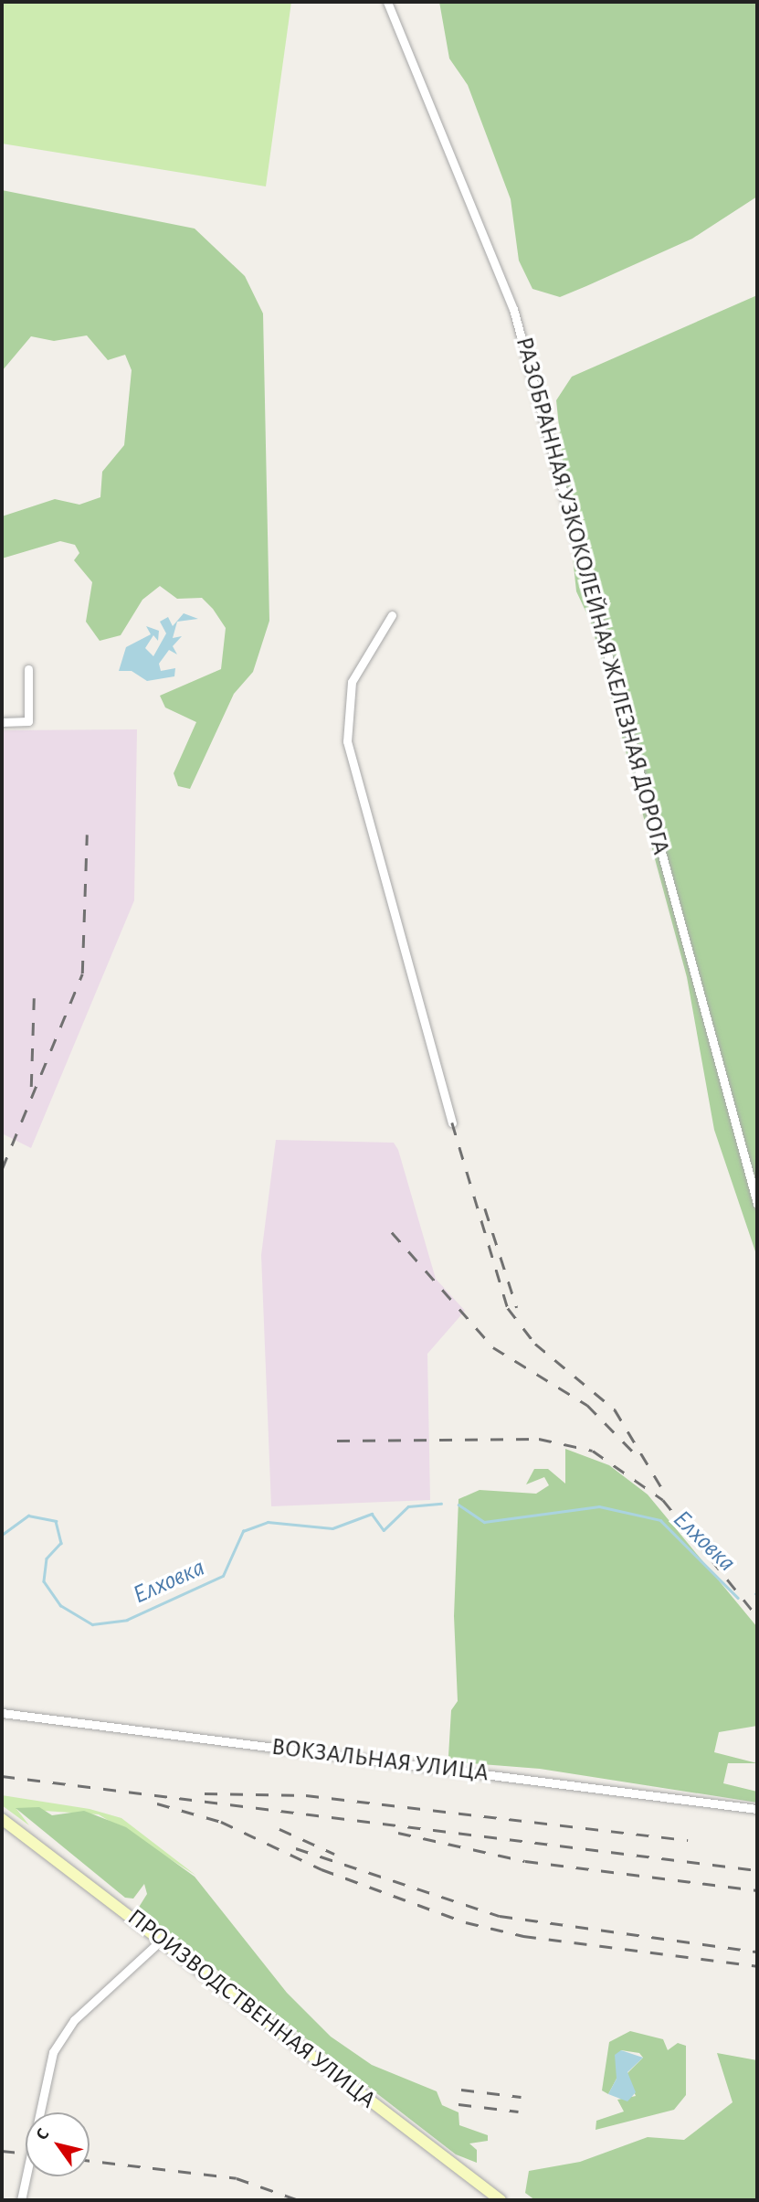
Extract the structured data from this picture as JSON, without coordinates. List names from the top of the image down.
{
  "streets": {
    "main road": ["ПРОИЗВОДСТВЕННАЯ УЛИЦА"],
    "street": ["РАЗОБРАННАЯ УЗКОКОЛЕЙНАЯ ЖЕЛЕЗНАЯ ДОРОГА", "ВОКЗАЛЬНАЯ УЛИЦА"]
  },
  "water": ["Елховка"],
  "north": "top left"
}
